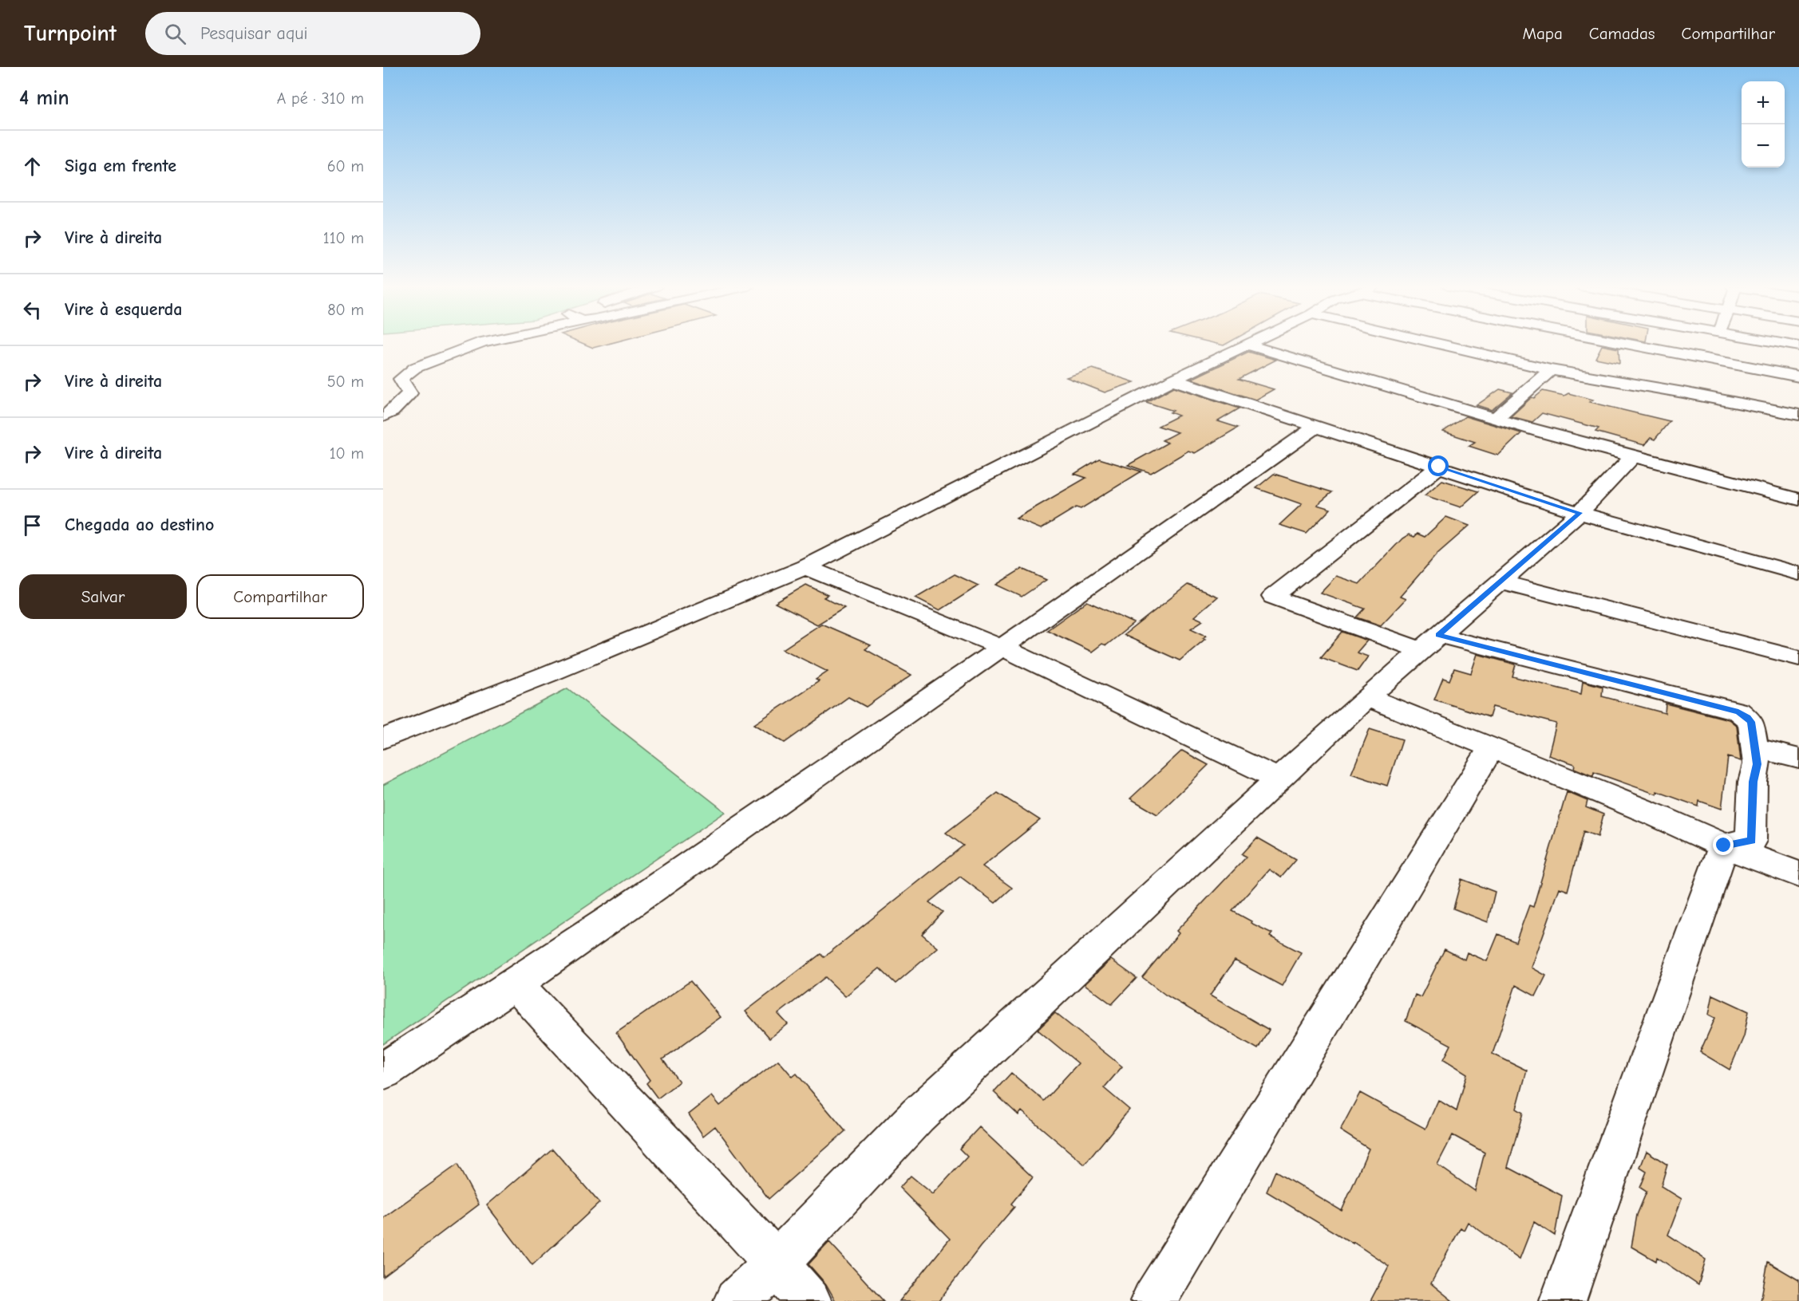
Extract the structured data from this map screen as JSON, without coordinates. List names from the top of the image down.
{
  "page": {
    "header": "Turnpoint",
    "search": "Pesquisar aqui",
    "nav": ["Mapa", "Camadas", "Compartilhar"],
    "heading": ["4 min", "A pé · 310 m"],
    "map_buttons": ["+", "−"],
    "list": [
      ["Siga em frente", "60 m"],
      ["Vire à direita", "110 m"],
      ["Vire à esquerda", "80 m"],
      ["Vire à direita", "50 m"],
      ["Vire à direita", "10 m"],
      "Chegada ao destino"
    ],
    "buttons": ["Salvar", "Compartilhar"]
  }
}
